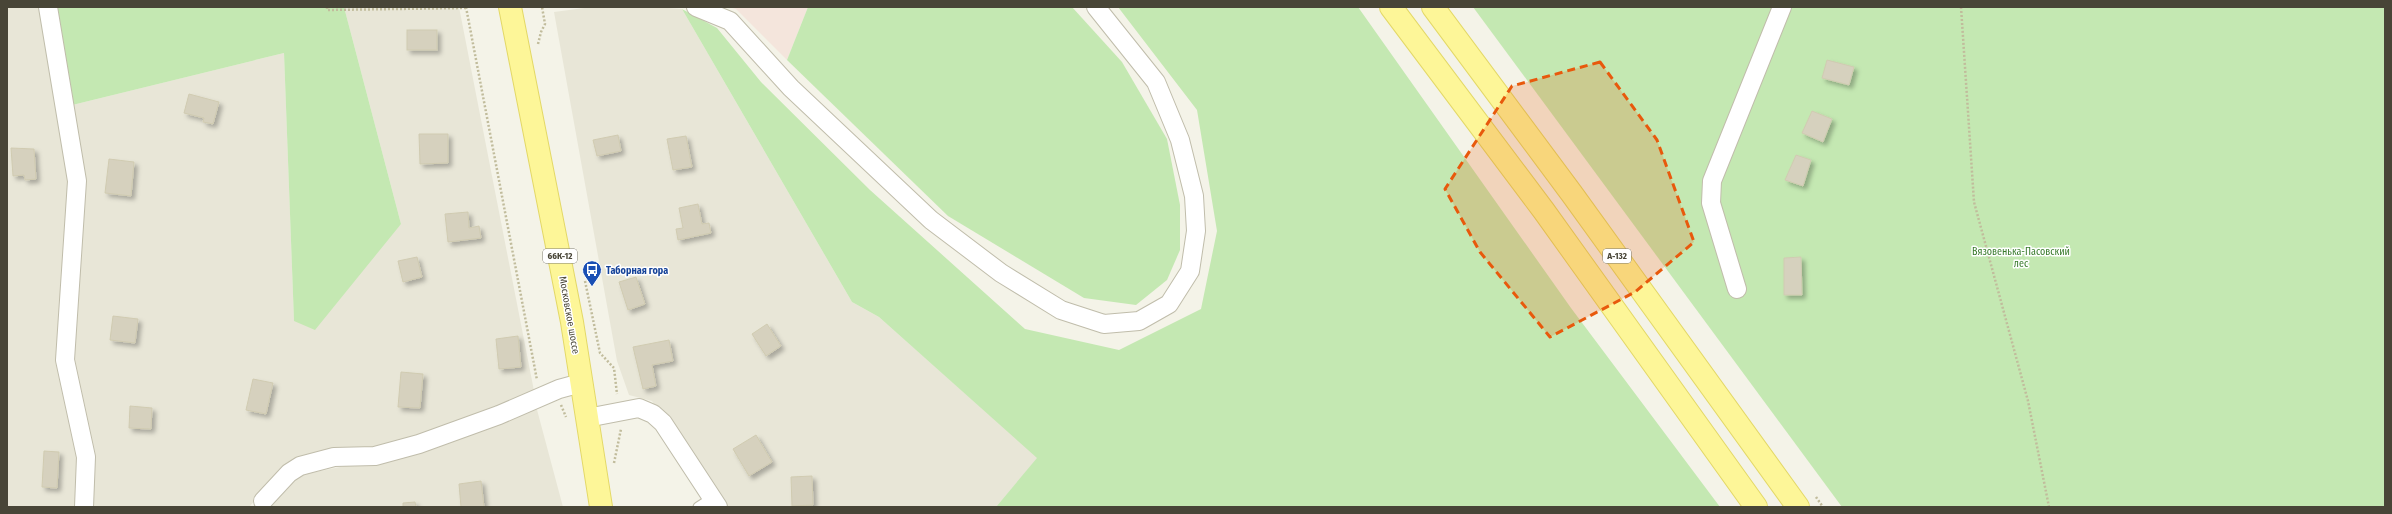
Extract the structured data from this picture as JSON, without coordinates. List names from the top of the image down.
{
  "streets": {
    "main road": ["66К-12", "А-132", "Московское шоссе"]
  },
  "parks": ["Вязовенька-Пасовский лес"],
  "places": {
    "bus stop": ["Таборная гора"]
  }
}
